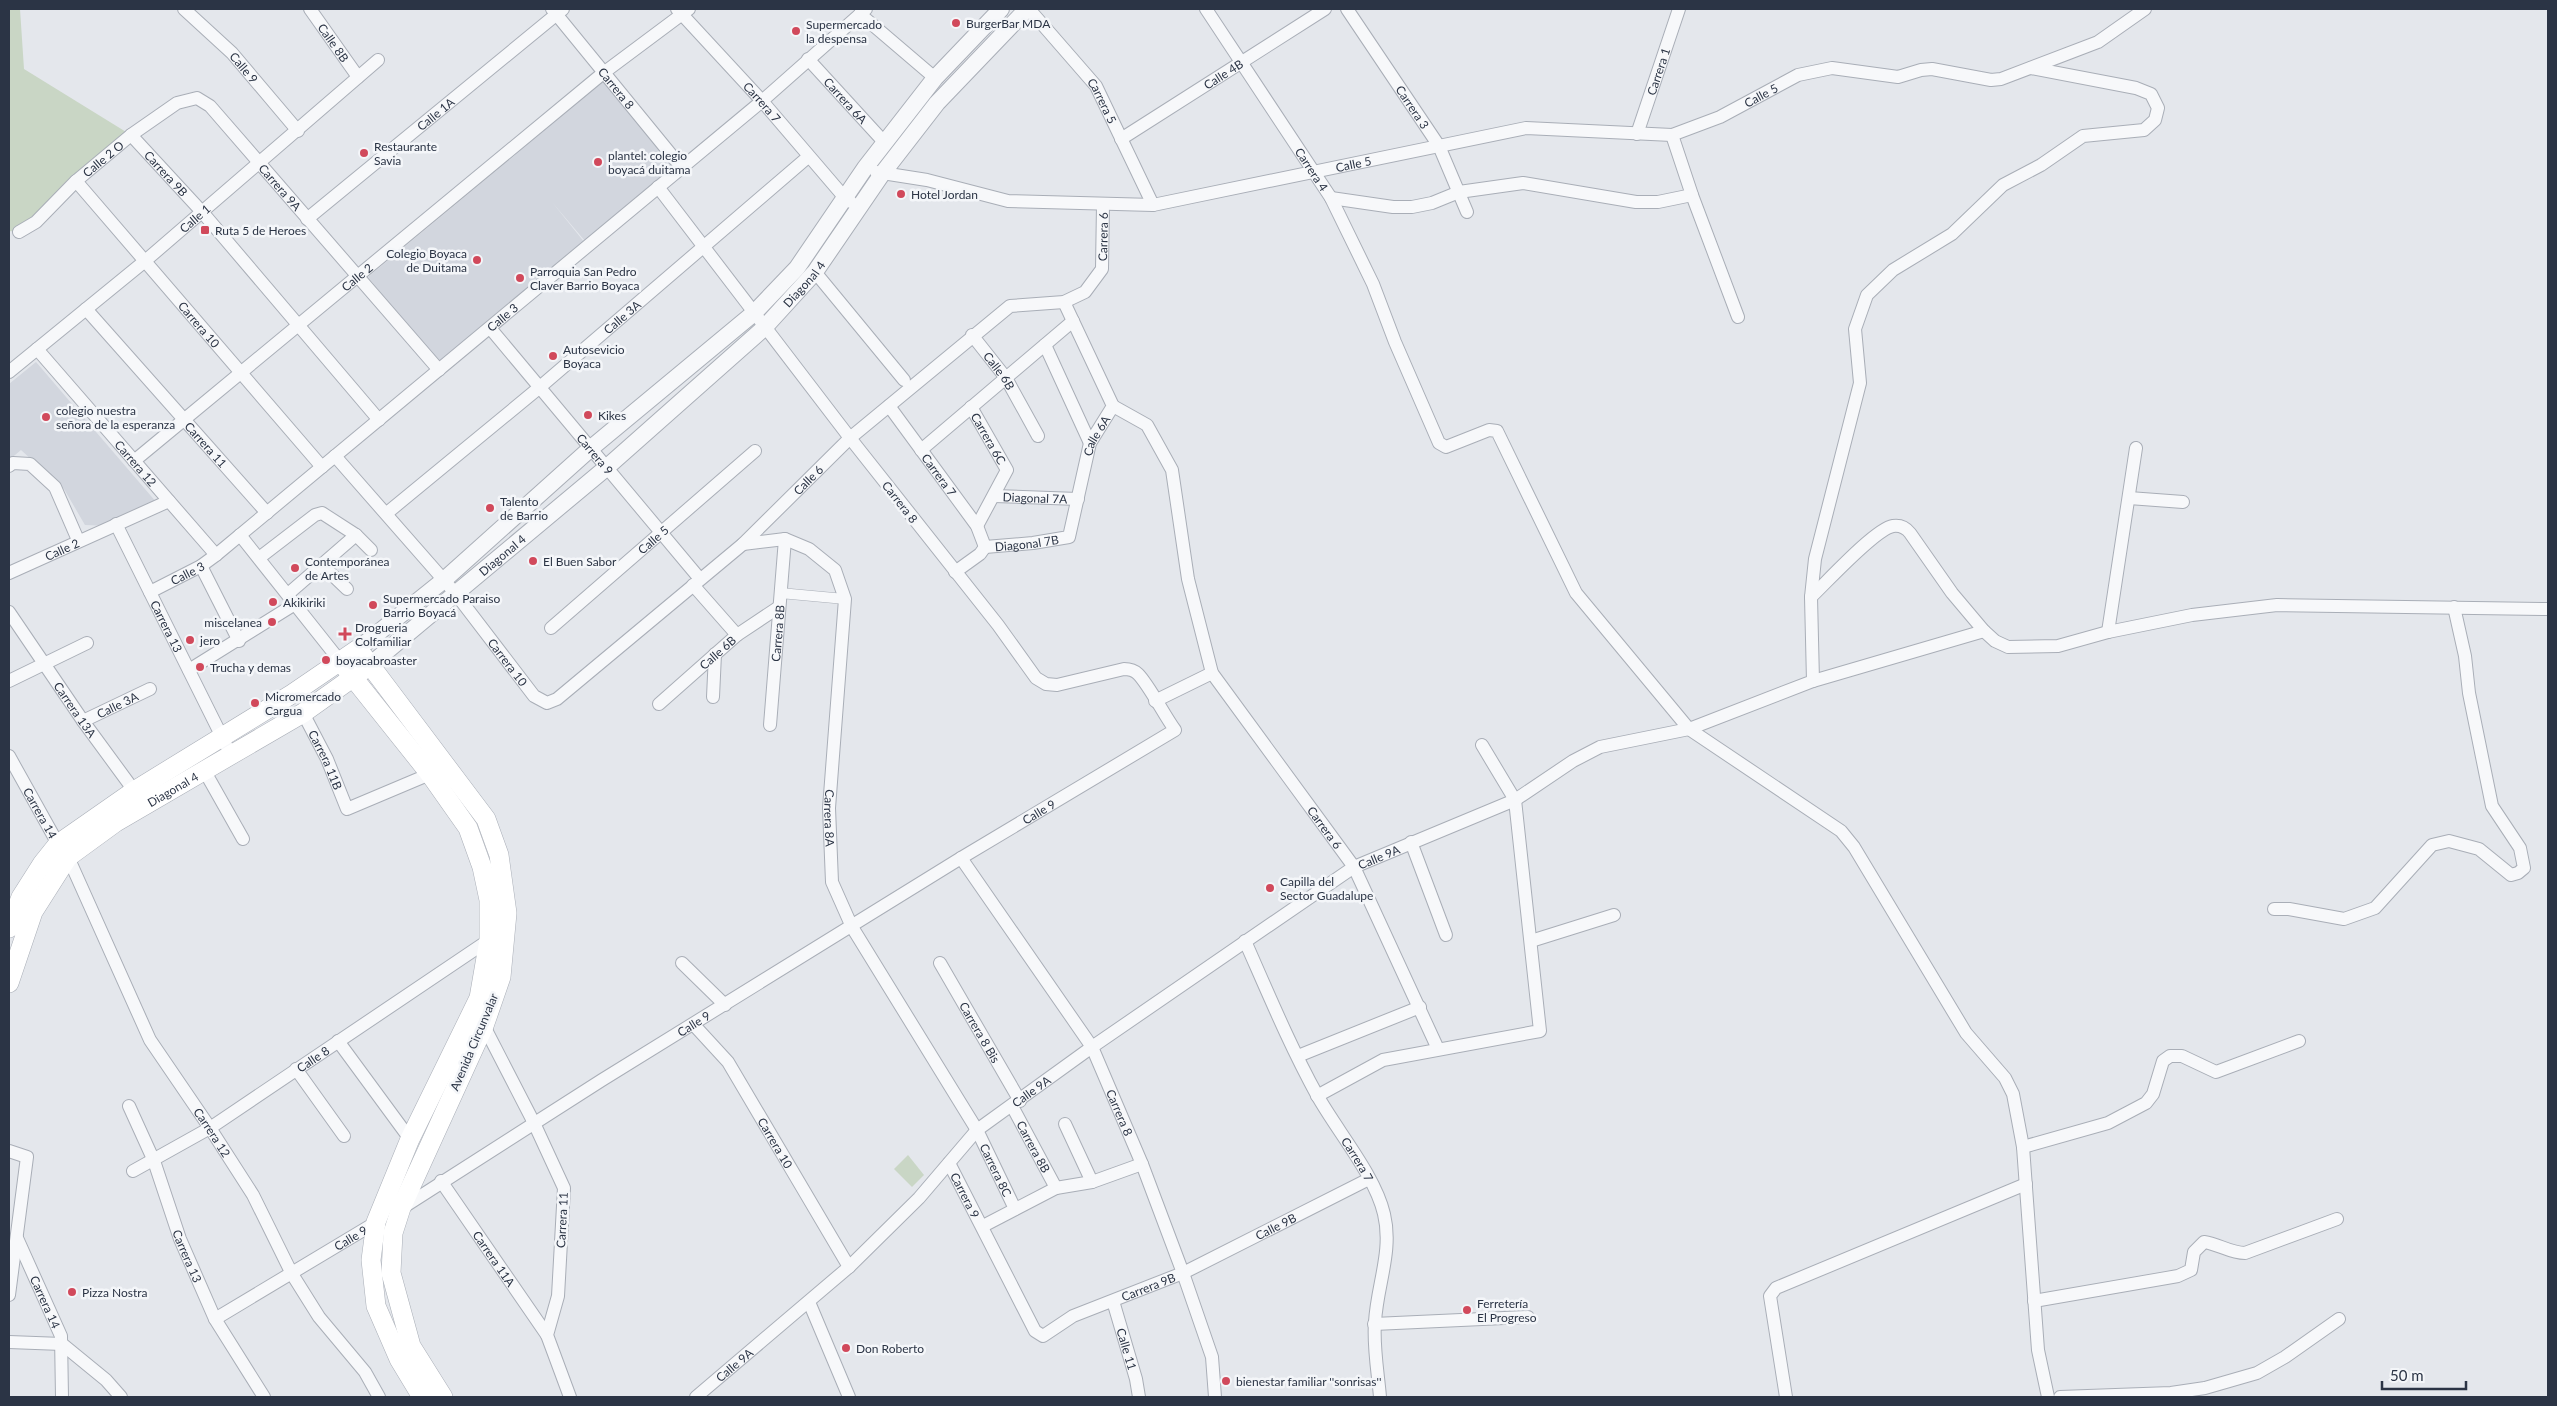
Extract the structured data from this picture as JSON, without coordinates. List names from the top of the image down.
{
  "streets": {
    "main road": ["Diagonal 4", "Avenida Circunvalar"],
    "street": [
      "Calle 8B",
      "Calle 9",
      "Carrera 1",
      "Calle 4B",
      "Carrera 8",
      "Calle 5",
      "Carrera 6A",
      "Carrera 5",
      "Carrera 7",
      "Carrera 3",
      "Calle 1A",
      "Calle 2 O",
      "Carrera 4",
      "Carrera 9B",
      "Carrera 9A",
      "Calle 1",
      "Carrera 6",
      "Calle 2",
      "Calle 3",
      "Calle 3A",
      "Carrera 10",
      "Calle 6B",
      "Calle 6A",
      "Carrera 6C",
      "Carrera 11",
      "Carrera 9",
      "Carrera 12",
      "Calle 6",
      "Diagonal 7A",
      "Diagonal 7B",
      "Carrera 13",
      "Carrera 8B",
      "Carrera 13A",
      "Carrera 11B",
      "Carrera 14",
      "Carrera 8A",
      "Calle 9A",
      "Carrera 8 Bis",
      "Calle 8",
      "Carrera 8C",
      "Calle 9B",
      "Carrera 11A",
      "Calle 11"
    ]
  },
  "crossings": [
    ["Calle 8B", "Calle 1"],
    ["Calle 9", "Carrera 8"],
    ["Calle 9", "Calle 1"],
    ["Calle 9", "Carrera 10"],
    ["Calle 9", "Carrera 11"],
    ["Calle 9", "Carrera 12"],
    ["Calle 9", "Carrera 13"],
    ["Calle 9", "Carrera 8A"],
    ["Calle 9", "Avenida Circunvalar"],
    ["Calle 9", "Carrera 11A"],
    ["Carrera 1", "Calle 5"],
    ["Calle 4B", "Carrera 5"],
    ["Calle 4B", "Carrera 4"],
    ["Carrera 8", "Calle 1A"],
    ["Carrera 8", "Carrera 9B"],
    ["Carrera 8", "Calle 2"],
    ["Carrera 8", "Diagonal 4"],
    ["Carrera 8", "Calle 3"],
    ["Carrera 8", "Calle 3A"],
    ["Carrera 8", "Calle 6"],
    ["Carrera 8", "Calle 9A"],
    ["Carrera 8", "Calle 9B"],
    ["Calle 5", "Carrera 5"],
    ["Calle 5", "Carrera 3"],
    ["Calle 5", "Carrera 4"],
    ["Calle 5", "Carrera 6"],
    ["Calle 5", "Diagonal 4"],
    ["Calle 5", "Carrera 9"],
    ["Carrera 6A", "Diagonal 4"],
    ["Carrera 6A", "Calle 3"],
    ["Carrera 5", "Diagonal 4"],
    ["Carrera 7", "Diagonal 4"],
    ["Carrera 7", "Calle 3"],
    ["Carrera 7", "Calle 3A"],
    ["Carrera 7", "Calle 6"],
    ["Carrera 7", "Diagonal 7B"],
    ["Carrera 7", "Calle 9A"],
    ["Carrera 7", "Calle 9B"],
    ["Calle 1A", "Carrera 9A"],
    ["Calle 2 O", "Carrera 9B"],
    ["Calle 2 O", "Carrera 9A"],
    ["Calle 2 O", "Carrera 10"],
    ["Carrera 4", "Calle 9A"],
    ["Carrera 9B", "Calle 1"],
    ["Carrera 9B", "Carrera 9"],
    ["Carrera 9B", "Calle 9B"],
    ["Carrera 9B", "Calle 11"],
    ["Carrera 9A", "Calle 1"],
    ["Carrera 9A", "Calle 2"],
    ["Carrera 9A", "Calle 3"],
    ["Calle 1", "Carrera 10"],
    ["Calle 1", "Carrera 11"],
    ["Calle 1", "Carrera 12"],
    ["Carrera 6", "Calle 6"],
    ["Carrera 6", "Calle 9A"],
    ["Calle 2", "Carrera 10"],
    ["Calle 2", "Carrera 11"],
    ["Calle 2", "Carrera 12"],
    ["Calle 2", "Carrera 13"],
    ["Diagonal 4", "Carrera 10"],
    ["Diagonal 4", "Carrera 9"],
    ["Diagonal 4", "Carrera 12"],
    ["Diagonal 4", "Carrera 13"],
    ["Diagonal 4", "Carrera 13A"],
    ["Diagonal 4", "Carrera 11B"],
    ["Diagonal 4", "Carrera 14"],
    ["Diagonal 4", "Avenida Circunvalar"],
    ["Calle 3", "Carrera 10"],
    ["Calle 3", "Carrera 11"],
    ["Calle 3", "Carrera 9"],
    ["Calle 3", "Carrera 12"],
    ["Calle 3", "Carrera 13"],
    ["Calle 3A", "Carrera 10"],
    ["Calle 3A", "Carrera 9"],
    ["Calle 3A", "Carrera 13A"],
    ["Carrera 10", "Calle 6"],
    ["Carrera 10", "Calle 9A"],
    ["Calle 6B", "Carrera 9"],
    ["Calle 6B", "Calle 6"],
    ["Calle 6B", "Carrera 8B"],
    ["Calle 6A", "Calle 6"],
    ["Calle 6A", "Diagonal 7A"],
    ["Calle 6A", "Diagonal 7B"],
    ["Carrera 6C", "Diagonal 7A"],
    ["Carrera 11", "Avenida Circunvalar"],
    ["Carrera 11", "Carrera 11A"],
    ["Carrera 9", "Calle 6"],
    ["Carrera 9", "Calle 9A"],
    ["Carrera 9", "Calle 11"],
    ["Carrera 12", "Carrera 14"],
    ["Carrera 12", "Calle 8"],
    ["Calle 6", "Carrera 8A"],
    ["Carrera 13", "Calle 8"],
    ["Carrera 8B", "Carrera 8A"],
    ["Carrera 8B", "Calle 9A"],
    ["Carrera 8B", "Carrera 8 Bis"],
    ["Carrera 11B", "Avenida Circunvalar"],
    ["Carrera 8A", "Calle 9A"],
    ["Carrera 8A", "Carrera 8C"],
    ["Calle 9A", "Carrera 8 Bis"],
    ["Calle 9A", "Carrera 8C"],
    ["Avenida Circunvalar", "Calle 8"]
  ],
  "places": {
    "other": [
      "BurgerBar MDA",
      "Supermercado la despensa",
      "Restaurante Savia",
      "plantel: colegio boyacá duitama",
      "Hotel Jordan",
      "Colegio Boyaca de Duitama",
      "Parroquia San Pedro Claver Barrio Boyaca",
      "Autosevicio Boyaca",
      "Kikes",
      "colegio nuestra señora de la esperanza",
      "Talento de Barrio",
      "El Buen Sabor",
      "Contemporánea de Artes",
      "Akikiriki",
      "Supermercado Paraiso Barrio Boyacá",
      "miscelanea",
      "jero",
      "boyacabroaster",
      "Trucha y demas",
      "Micromercado Cargua",
      "Capilla del Sector Guadalupe",
      "Pizza Nostra",
      "Ferretería El Progreso",
      "Don Roberto",
      "bienestar familiar ''sonrisas''"
    ],
    "transit": ["Ruta 5 de Heroes"],
    "health": ["Drogueria Colfamiliar"]
  },
  "scale_bar": "50 m"
}
